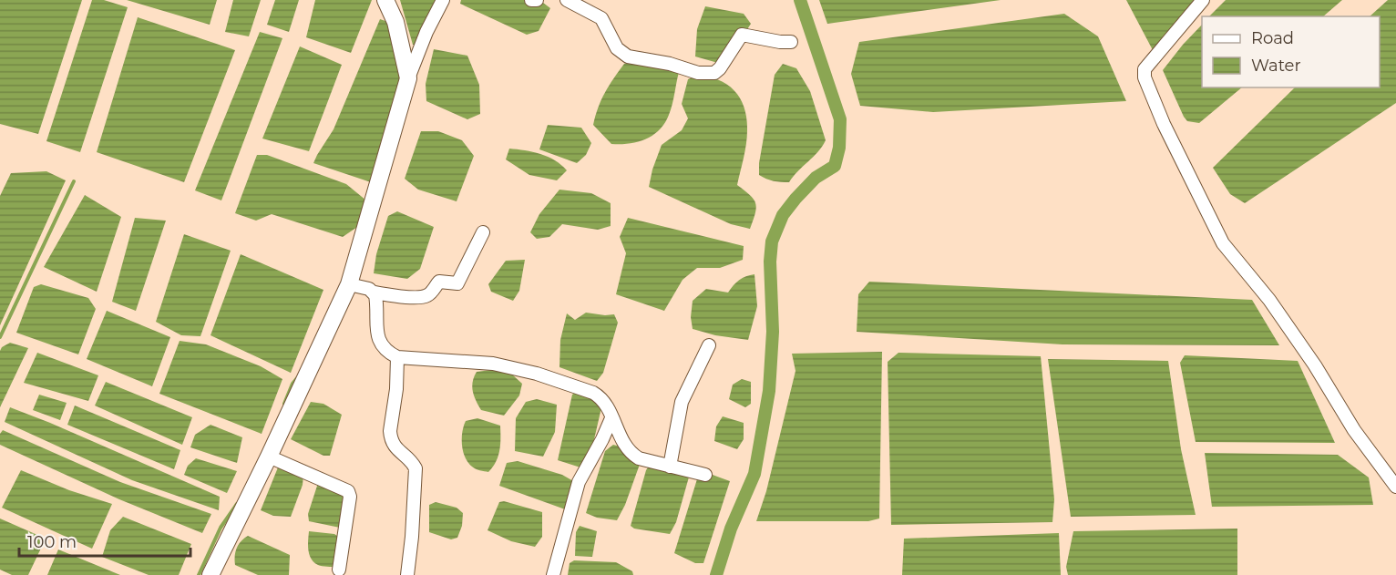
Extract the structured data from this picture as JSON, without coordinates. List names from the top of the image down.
{
  "legend": ["Road", "Water"],
  "scale_bar": "100 m"
}
